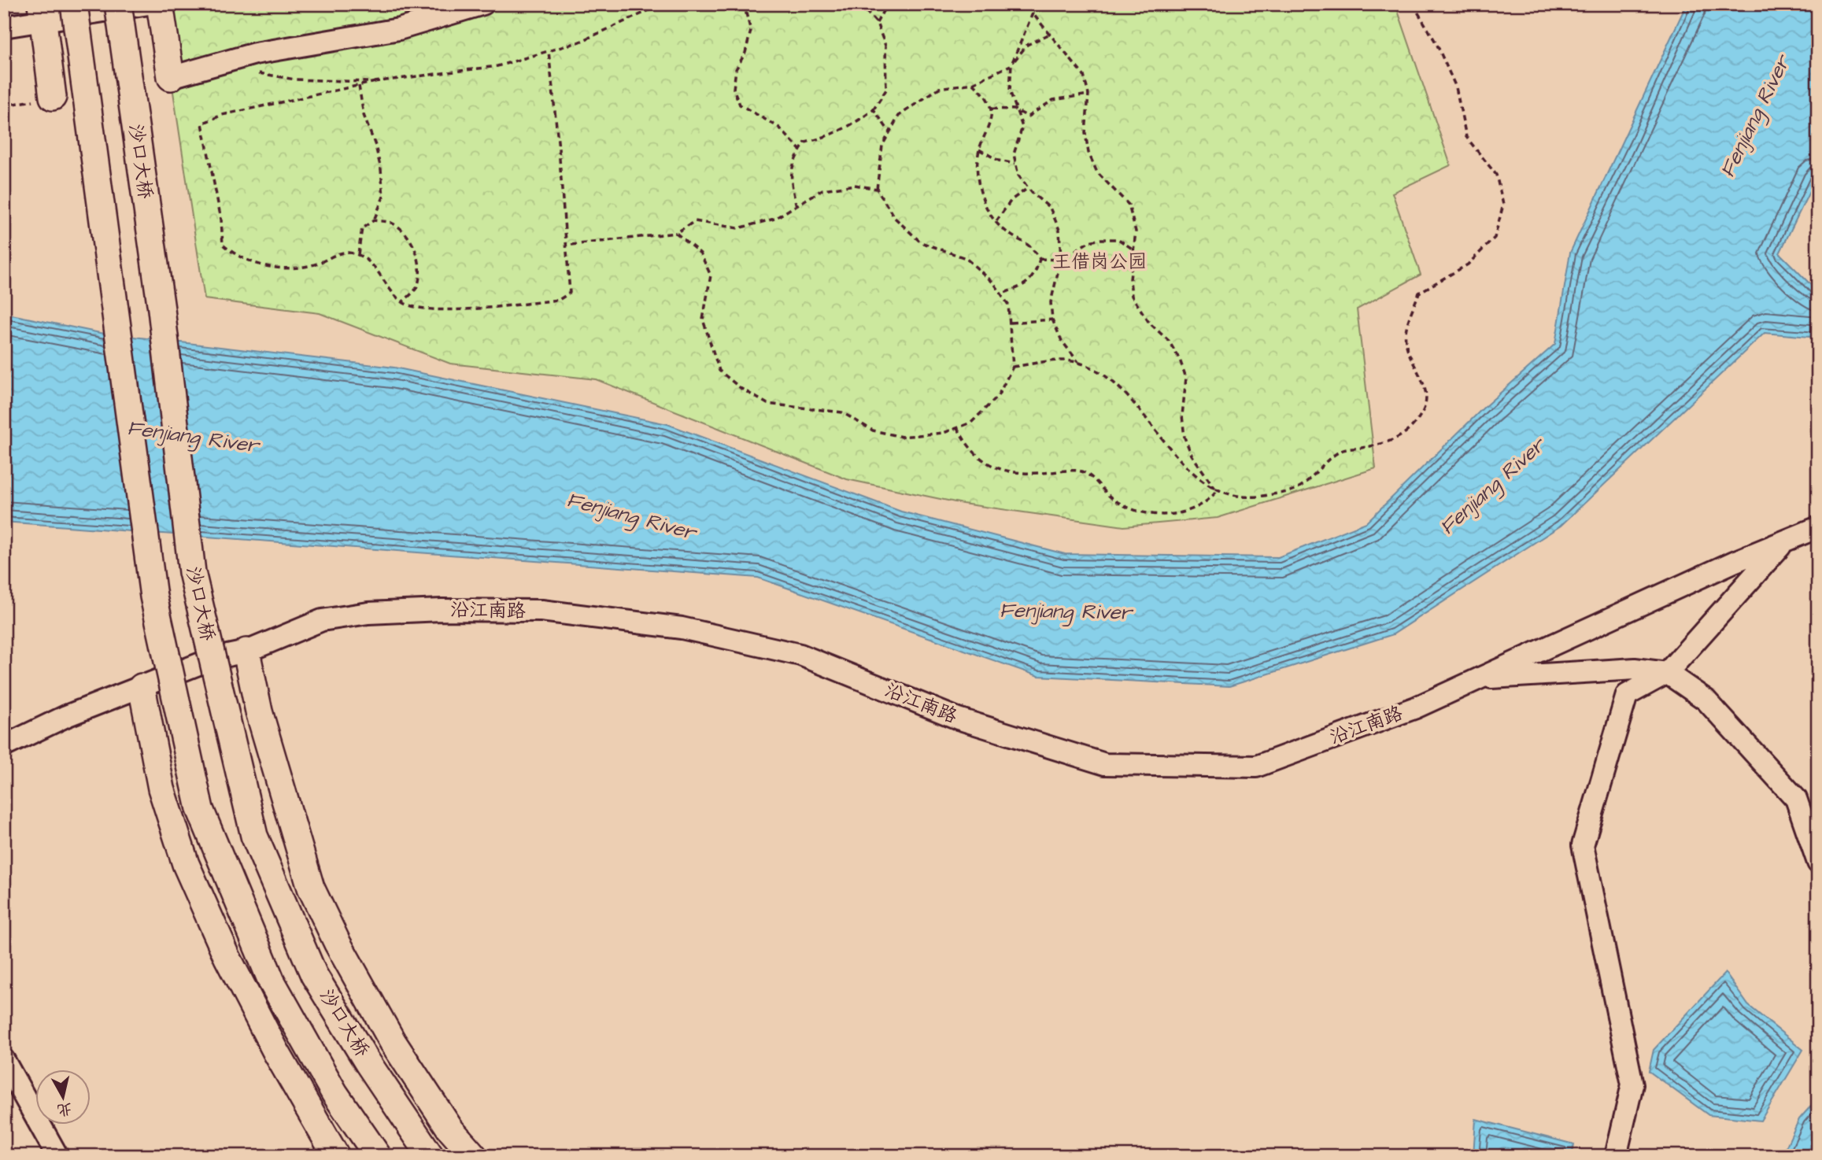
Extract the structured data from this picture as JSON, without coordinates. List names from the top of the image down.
{
  "streets": {
    "main road": ["沙口大桥"],
    "street": ["沿江南路"]
  },
  "water": ["Fenjiang River"],
  "parks": ["王借岗公园"],
  "north": "bottom"
}
